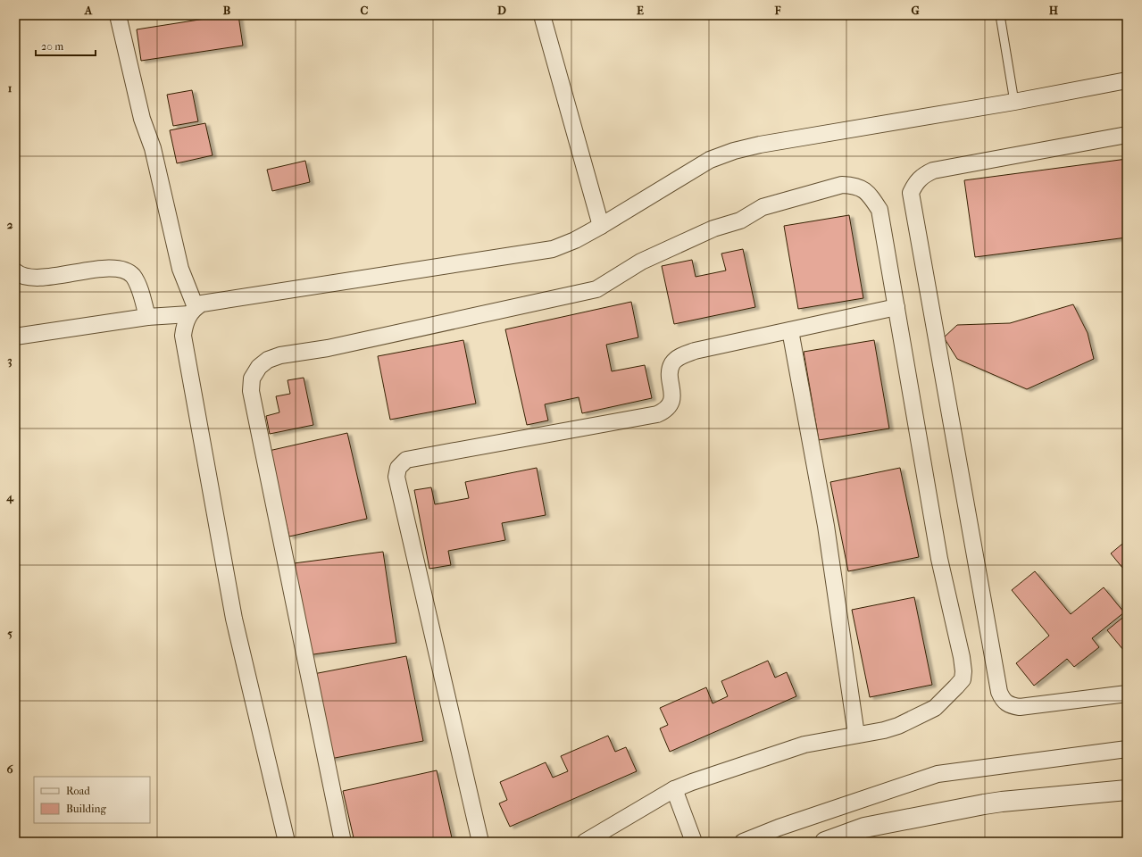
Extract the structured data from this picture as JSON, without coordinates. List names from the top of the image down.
{
  "legend": ["Road", "Building"],
  "scale_bar": "20 m",
  "grid": {
    "columns": [
      "A",
      "B",
      "C",
      "D",
      "E",
      "F",
      "G",
      "H"
    ],
    "rows": [
      "1",
      "2",
      "3",
      "4",
      "5",
      "6"
    ]
  }
}
